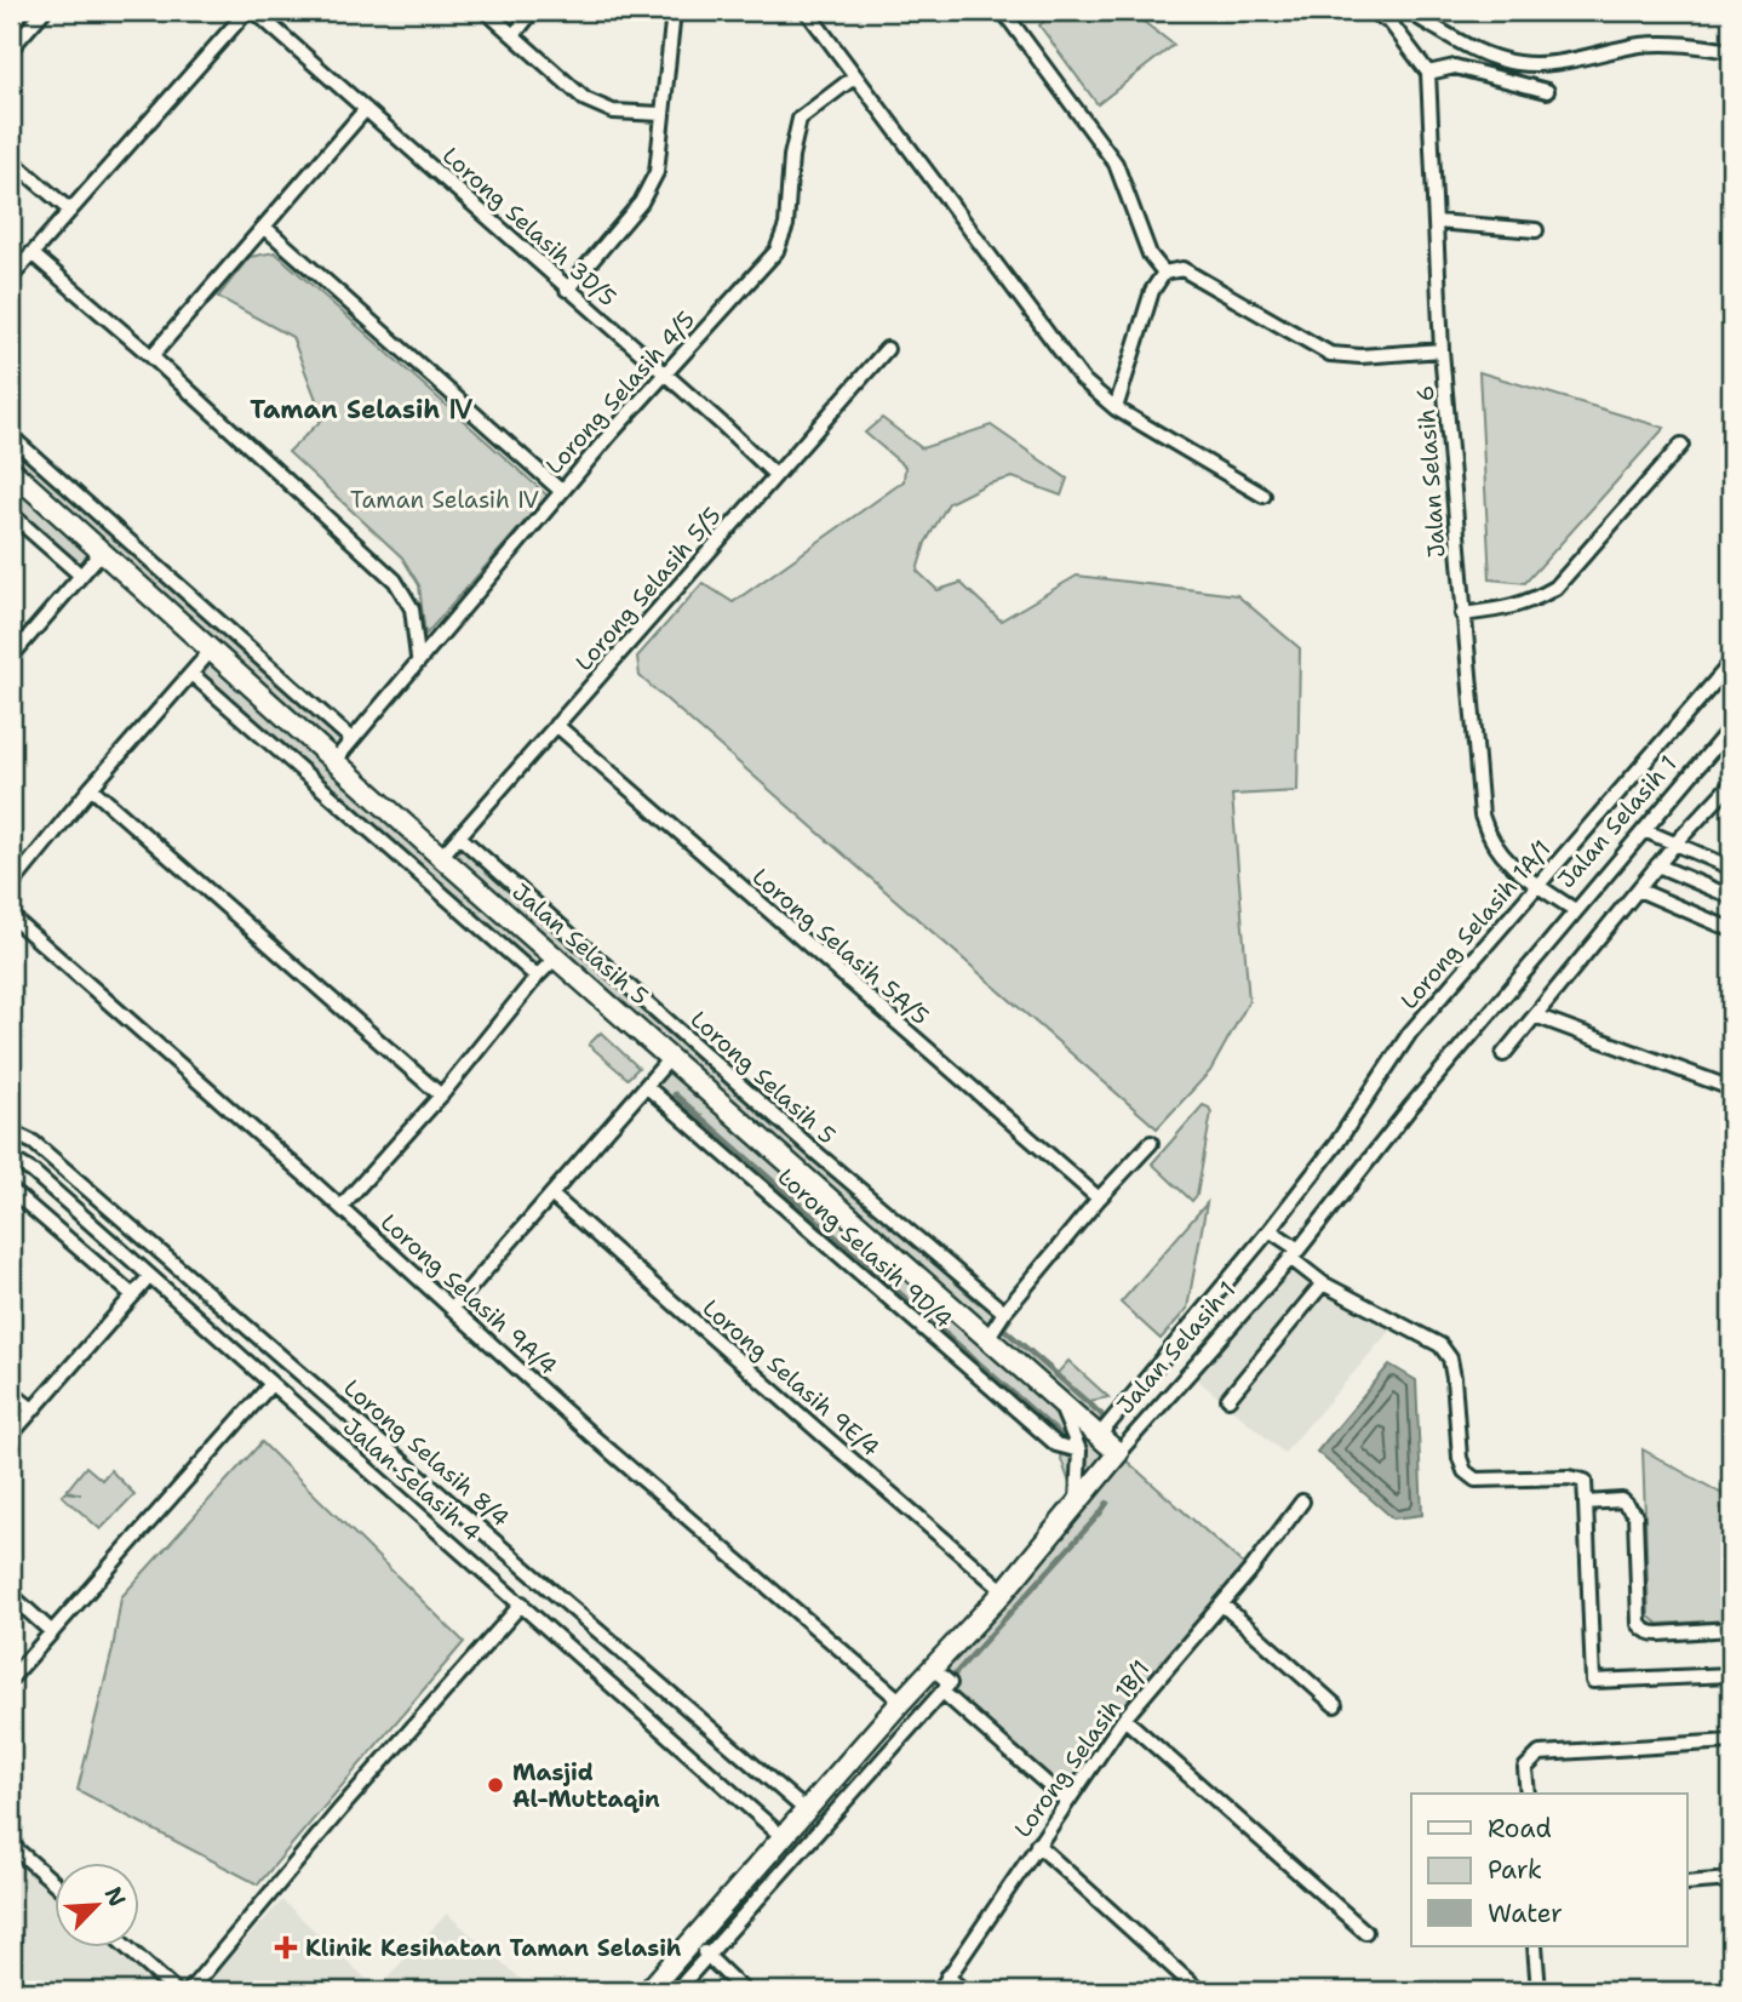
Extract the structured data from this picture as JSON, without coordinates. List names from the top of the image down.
{
  "streets": {
    "street": [
      "Lorong Selasih 3D/5",
      "Lorong Selasih 4/5",
      "Jalan Selasih 6",
      "Lorong Selasih 5/5",
      "Jalan Selasih 1",
      "Lorong Selasih 1A/1",
      "Jalan Selasih 5",
      "Lorong Selasih 5A/5",
      "Lorong Selasih 5",
      "Lorong Selasih 9D/4",
      "Lorong Selasih 9A/4",
      "Lorong Selasih 9E/4",
      "Lorong Selasih 8/4",
      "Jalan Selasih 4",
      "Lorong Selasih 1B/1"
    ]
  },
  "crossings": [
    ["Lorong Selasih 3D/5", "Lorong Selasih 4/5"],
    ["Lorong Selasih 3D/5", "Lorong Selasih 5/5"],
    ["Lorong Selasih 4/5", "Jalan Selasih 5"],
    ["Jalan Selasih 6", "Jalan Selasih 1"],
    ["Jalan Selasih 6", "Lorong Selasih 1A/1"],
    ["Lorong Selasih 5/5", "Jalan Selasih 5"],
    ["Lorong Selasih 5/5", "Lorong Selasih 5A/5"],
    ["Lorong Selasih 5/5", "Lorong Selasih 5"],
    ["Jalan Selasih 1", "Jalan Selasih 5"],
    ["Jalan Selasih 1", "Lorong Selasih 9A/4"],
    ["Jalan Selasih 1", "Lorong Selasih 9E/4"],
    ["Jalan Selasih 1", "Lorong Selasih 8/4"],
    ["Jalan Selasih 1", "Jalan Selasih 4"],
    ["Lorong Selasih 1A/1", "Jalan Selasih 5"]
  ],
  "districts": ["Taman Selasih Ⅳ"],
  "parks": ["Taman Selasih Ⅳ"],
  "places": {
    "other": ["Masjid Al-Muttaqin"],
    "health": ["Klinik Kesihatan Taman Selasih"]
  },
  "legend": ["Road", "Park", "Water"],
  "north": "top right"
}
